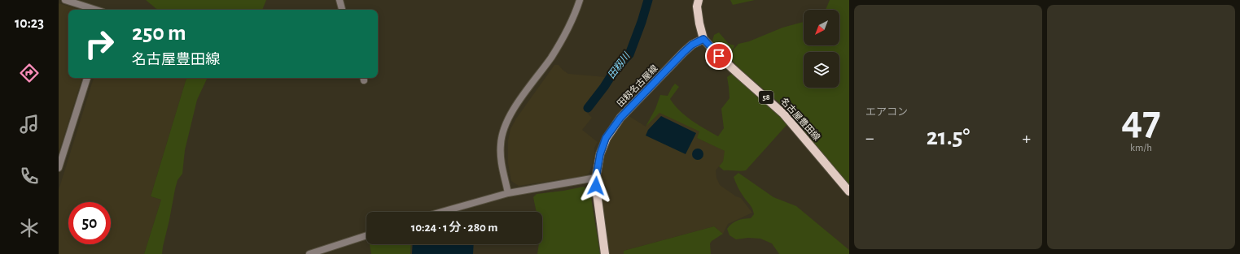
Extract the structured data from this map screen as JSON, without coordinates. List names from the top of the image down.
{
  "streets": {
    "main road": ["田籾名古屋線", "58", "名古屋豊田線"]
  },
  "crossings": [
    ["田籾名古屋線", "名古屋豊田線"]
  ],
  "water": ["田籾川"],
  "north": "bottom left",
  "page": {
    "tabs": "10:23",
    "tile": [
      "エアコン",
      ["47", "km/h"]
    ],
    "turn": ["250 m", "名古屋豊田線"],
    "heat": ["−", "21.5°", "+"],
    "limit": "50",
    "trip": "10:24 · 1 分 · 280 m"
  }
}
